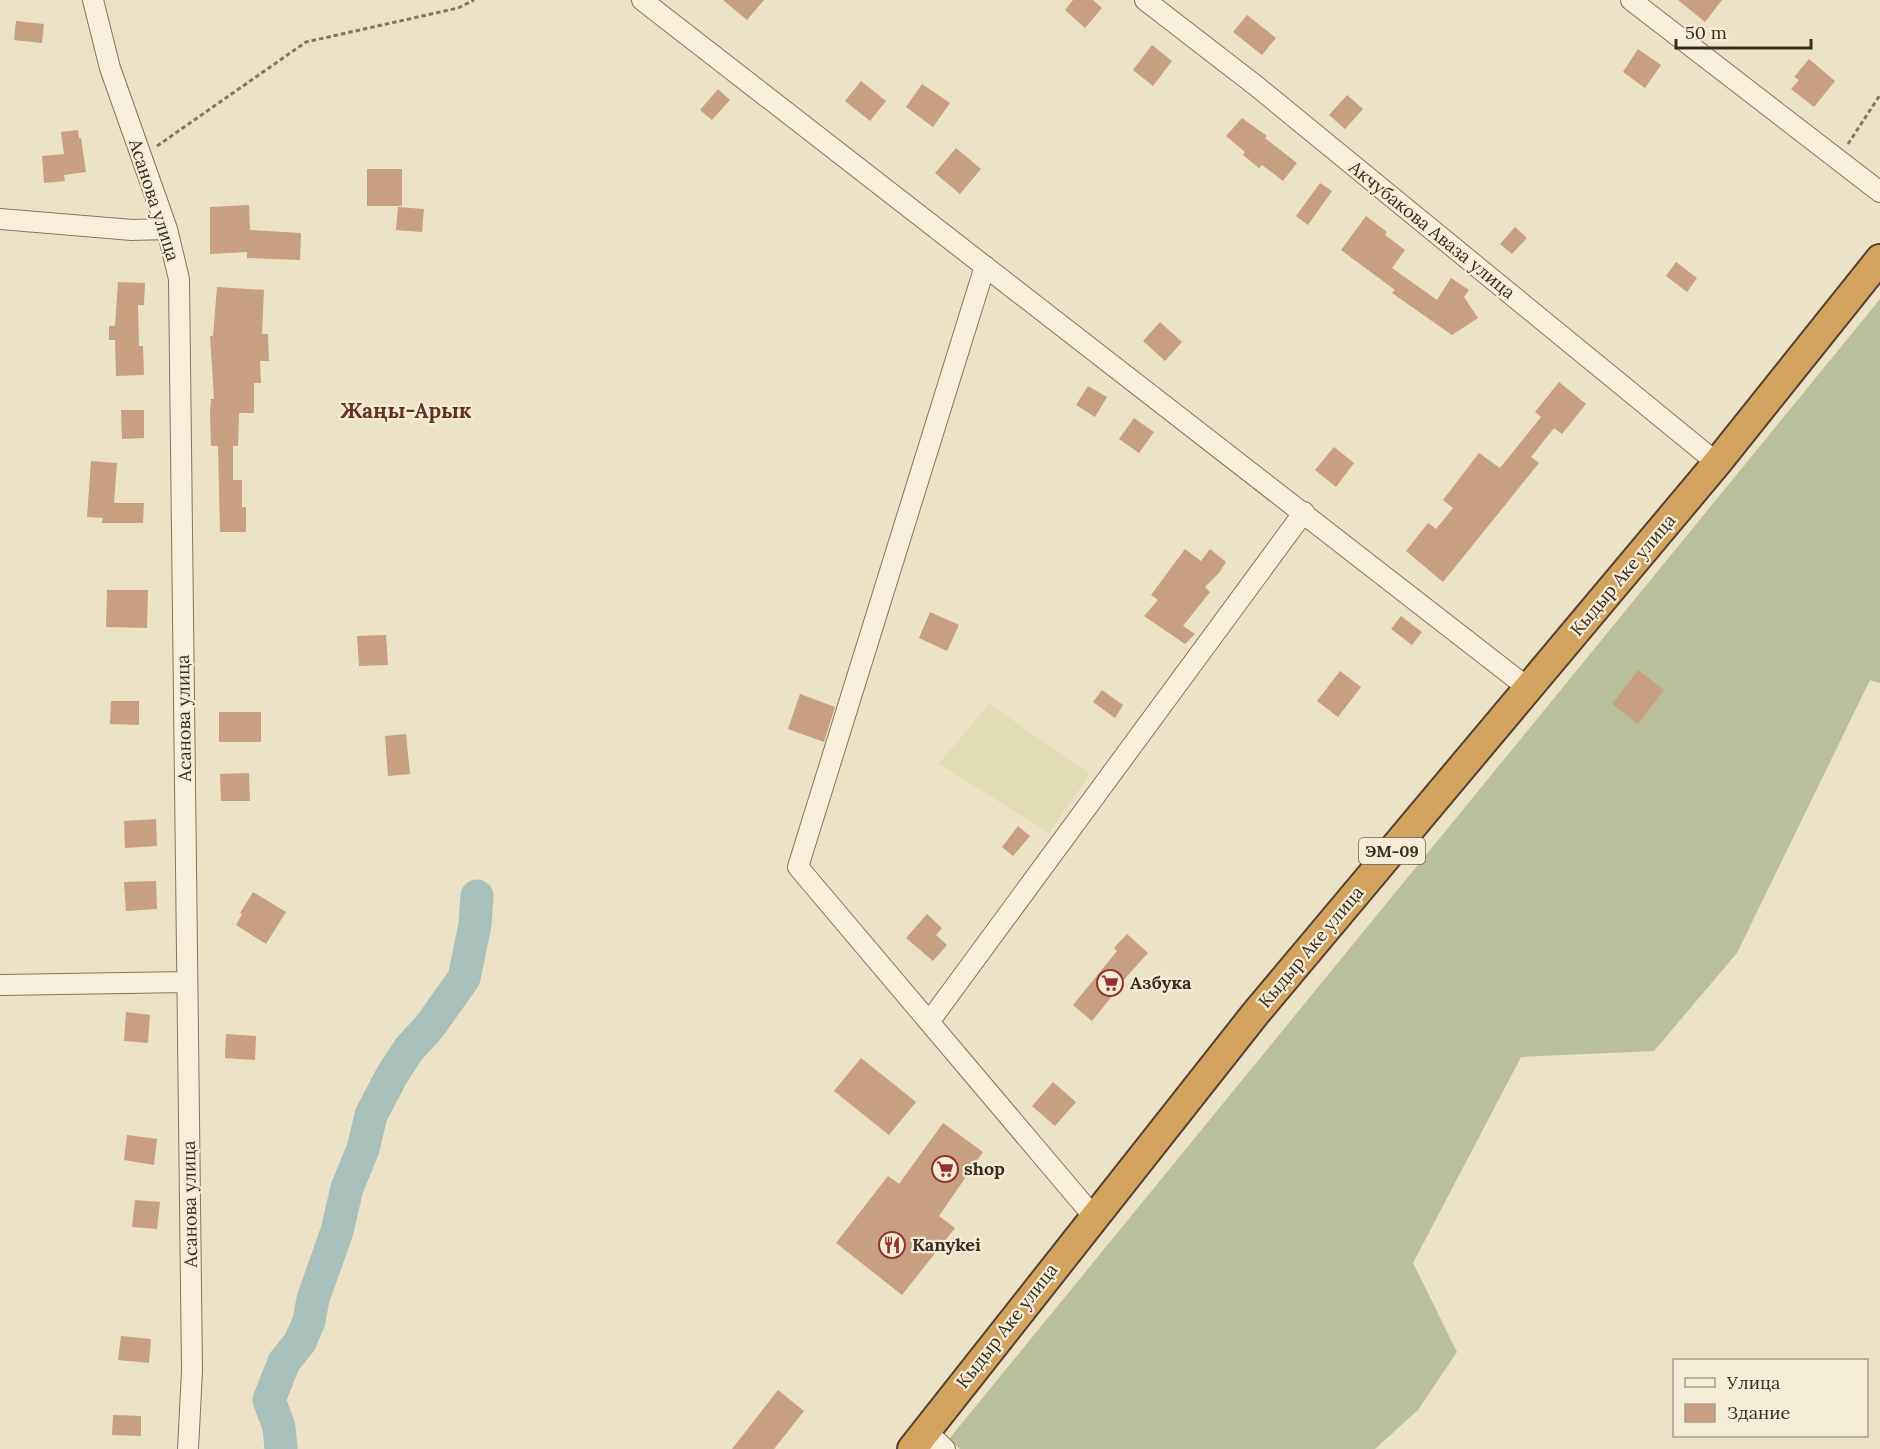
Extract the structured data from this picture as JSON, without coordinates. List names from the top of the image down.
{
  "streets": {
    "highway": ["Кыдыр Аке улица", "ЭМ-09"],
    "street": ["Асанова улица", "Акчубакова Аваза улица"]
  },
  "crossings": [
    ["Акчубакова Аваза улица", "Кыдыр Аке улица"]
  ],
  "districts": ["Жаңы-Арык"],
  "places": {
    "supermarket": ["Азбука", "shop"],
    "restaurant": ["Kanykei"]
  },
  "legend": ["Улица", "Здание"],
  "scale_bar": "50 m"
}
